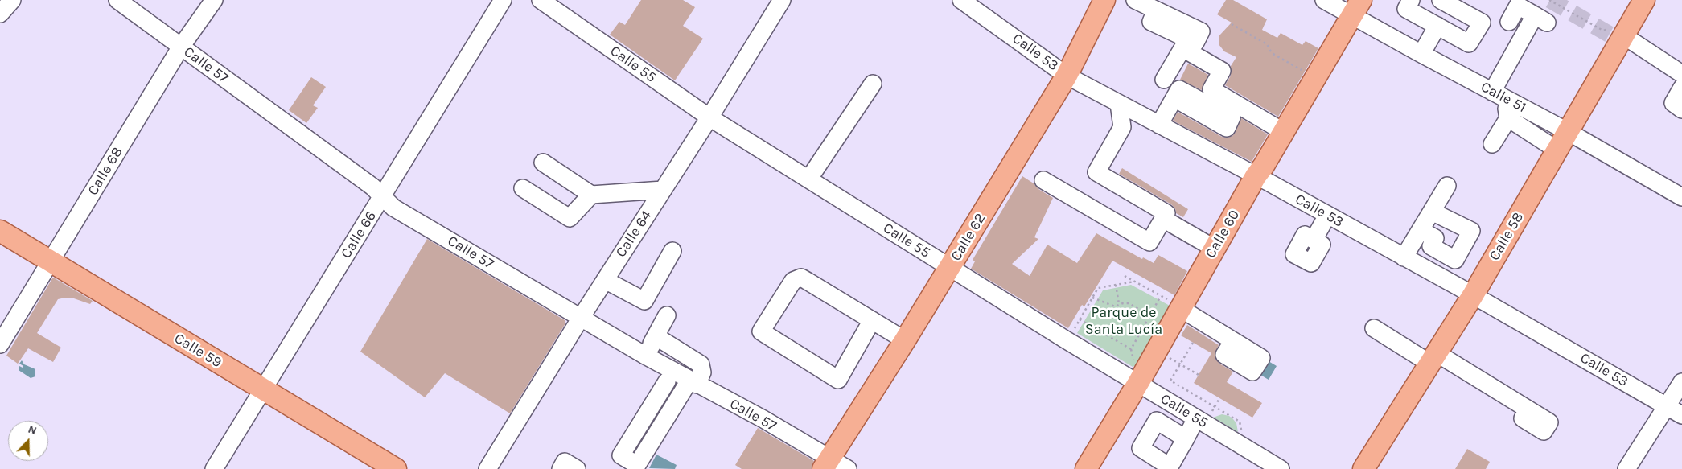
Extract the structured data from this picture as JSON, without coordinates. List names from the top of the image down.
{
  "streets": {
    "main road": [
      "Calle 60",
      "Calle 58",
      "Calle 62",
      "Calle 59"
    ],
    "street": [
      "Calle 53",
      "Calle 55",
      "Calle 57",
      "Calle 51",
      "Calle 68",
      "Calle 64",
      "Calle 66"
    ]
  },
  "crossings": [
    ["Calle 53", "Calle 60"],
    ["Calle 53", "Calle 58"],
    ["Calle 53", "Calle 62"],
    ["Calle 55", "Calle 64"],
    ["Calle 55", "Calle 60"],
    ["Calle 55", "Calle 62"],
    ["Calle 57", "Calle 68"],
    ["Calle 57", "Calle 64"],
    ["Calle 57", "Calle 66"],
    ["Calle 57", "Calle 62"],
    ["Calle 51", "Calle 60"],
    ["Calle 51", "Calle 58"],
    ["Calle 68", "Calle 59"],
    ["Calle 66", "Calle 59"]
  ],
  "parks": ["Parque de Santa Lucía"],
  "north": "top"
}
